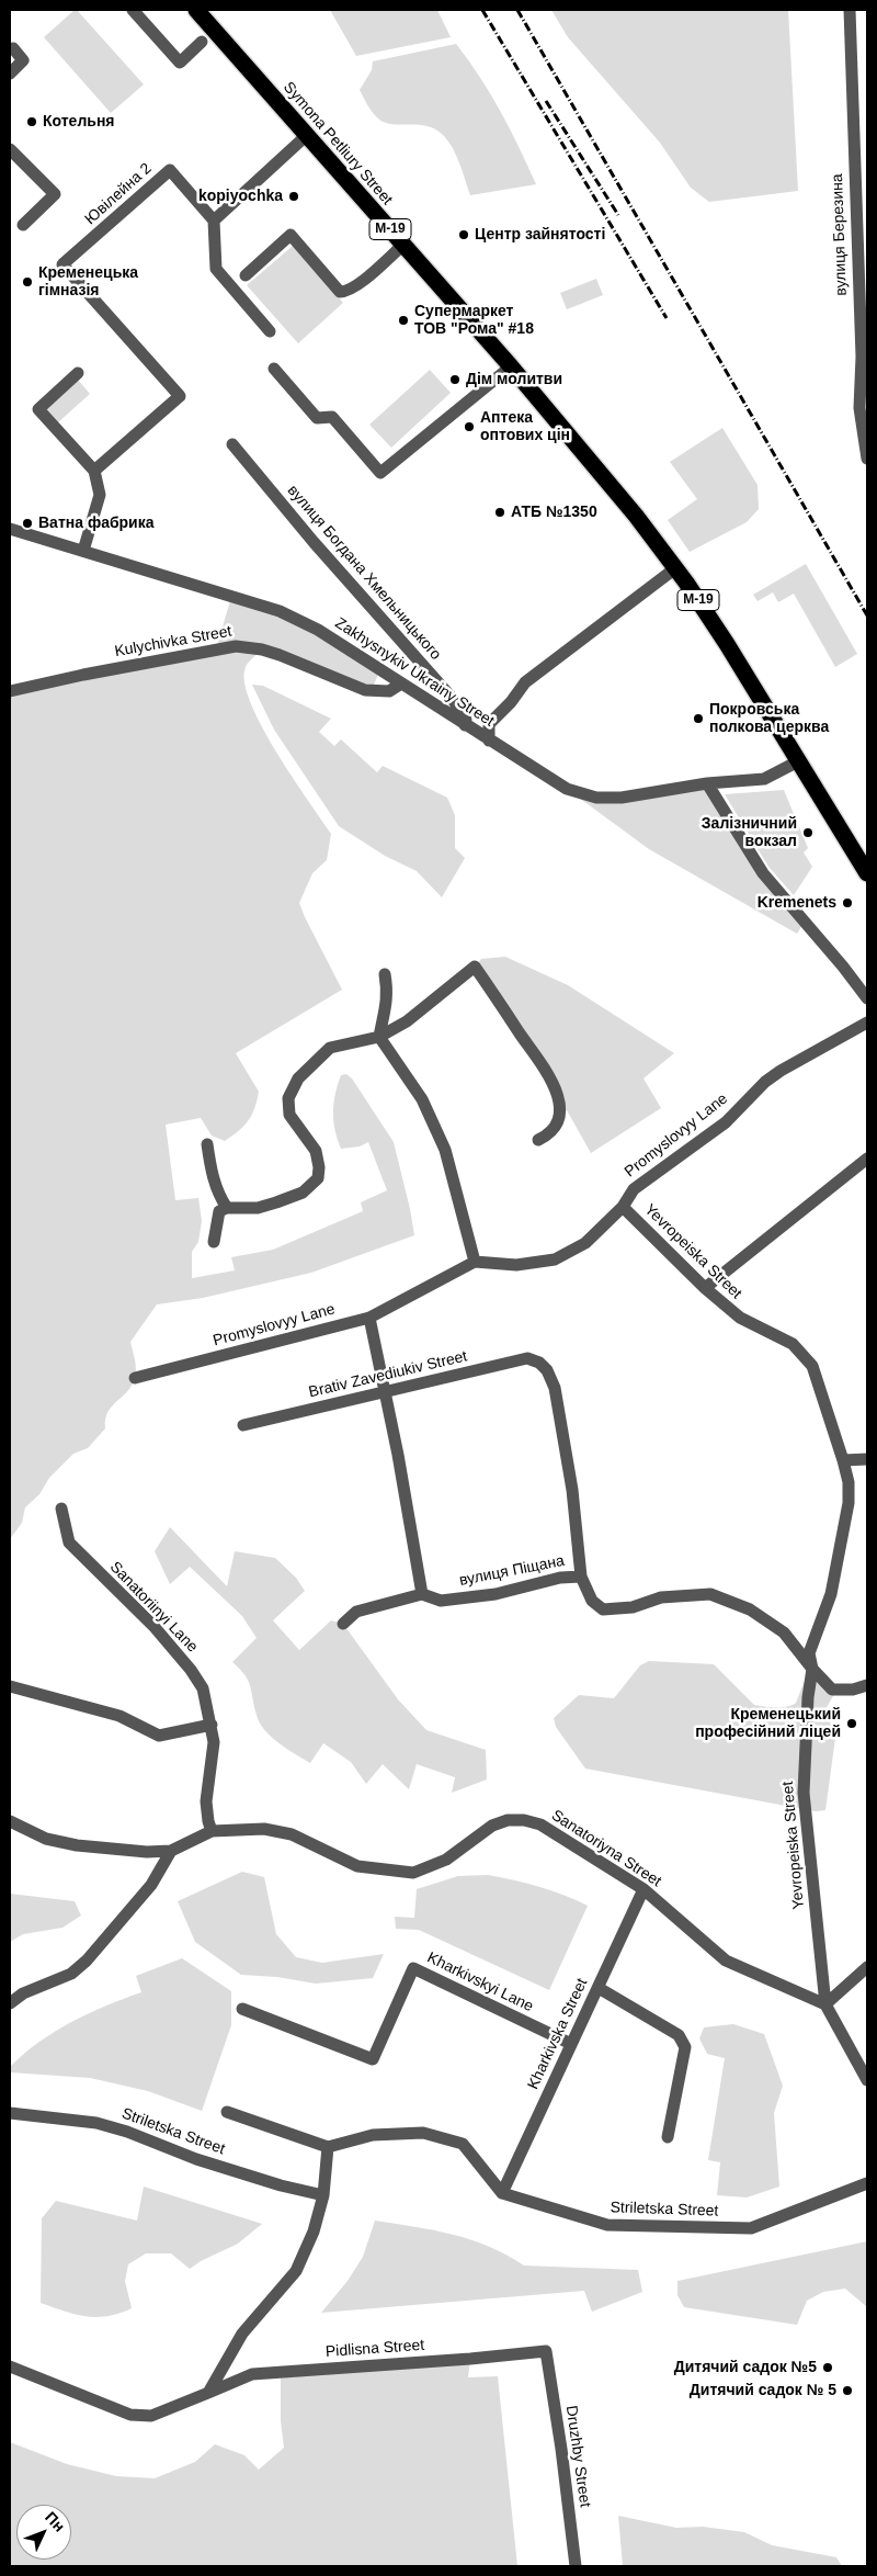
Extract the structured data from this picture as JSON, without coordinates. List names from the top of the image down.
{
  "streets": {
    "highway": ["Symona Petliury Street", "М-19"],
    "street": [
      "Ювілейна 2",
      "вулиця Березина",
      "вулиця Богдана Хмельницького",
      "Kulychivka Street",
      "Zakhysnykiv Ukrainy Street",
      "Promyslovyy Lane",
      "Yevropeiska Street",
      "Brativ Zavediukiv Street",
      "вулиця Піщана",
      "Sanatoriinyi Lane",
      "Sanatoriyna Street",
      "Kharkivskyi Lane",
      "Kharkivska Street",
      "Striletska Street",
      "Pidlisna Street",
      "Druzhby Street"
    ]
  },
  "crossings": [
    ["Symona Petliury Street", "М-19"],
    ["М-19", "Zakhysnykiv Ukrainy Street"],
    ["вулиця Богдана Хмельницького", "Zakhysnykiv Ukrainy Street"],
    ["Kulychivka Street", "Zakhysnykiv Ukrainy Street"],
    ["Promyslovyy Lane", "Yevropeiska Street"],
    ["Yevropeiska Street", "вулиця Піщана"],
    ["Yevropeiska Street", "Sanatoriyna Street"],
    ["Brativ Zavediukiv Street", "вулиця Піщана"],
    ["Sanatoriinyi Lane", "Sanatoriyna Street"],
    ["Sanatoriyna Street", "Kharkivska Street"],
    ["Kharkivskyi Lane", "Kharkivska Street"],
    ["Kharkivska Street", "Striletska Street"],
    ["Pidlisna Street", "Druzhby Street"]
  ],
  "places": [
    "Котельня",
    "kopiyochka",
    "Центр зайнятості",
    "Кременецька гімназія",
    "Супермаркет ТОВ \"Рома\" #18",
    "Дім молитви",
    "Аптека оптових цін",
    "АТБ №1350",
    "Ватна фабрика",
    "Покровська полкова церква",
    "Залізничний вокзал",
    "Kremenets",
    "Кременецький професійний ліцей",
    "Дитячий садок №5",
    "Дитячий садок № 5"
  ],
  "north": "top right"
}
